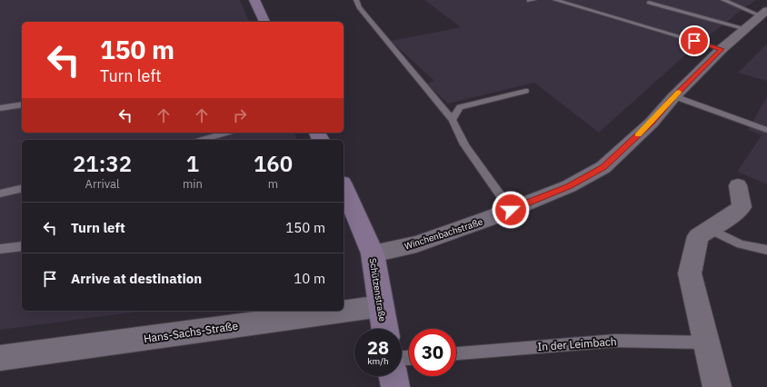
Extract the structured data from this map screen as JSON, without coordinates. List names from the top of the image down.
{
  "streets": {
    "street": ["Winchenbachstraße", "Schützenstraße", "Hans-Sachs-Straße"],
    "lane": ["In der Leimbach"]
  },
  "crossings": [
    ["Winchenbachstraße", "Schützenstraße"],
    ["Schützenstraße", "Hans-Sachs-Straße"]
  ],
  "page": {
    "turn": ["150 m", "Turn left"],
    "eta": [
      "21:32",
      "Arrival",
      "1",
      "min",
      "160",
      "m"
    ],
    "list": [
      {
        "name": "Turn left",
        "value": "150 m"
      },
      {
        "name": "Arrive at destination",
        "value": "10 m"
      }
    ],
    "speed": "28 km/h",
    "limit": "30"
  }
}
